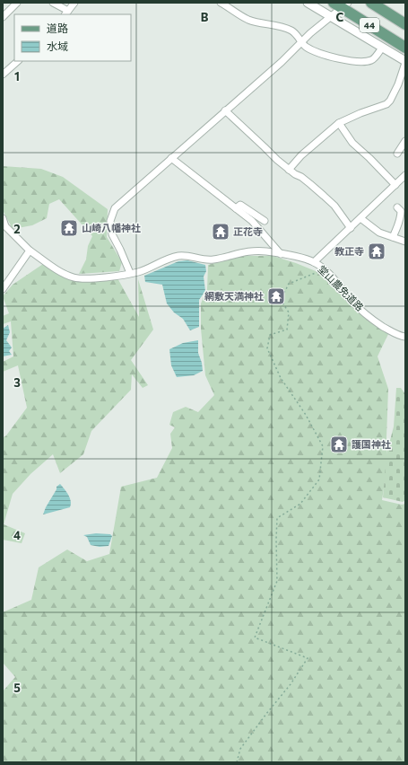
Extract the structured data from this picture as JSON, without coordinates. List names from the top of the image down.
{
  "streets": {
    "main road": ["44"],
    "street": ["堂山農免道路"]
  },
  "places": {
    "temple": [
      "山崎八幡神社",
      "正花寺",
      "教正寺",
      "網敷天満神社",
      "護国神社"
    ]
  },
  "legend": ["道路", "水域"],
  "grid": {
    "columns": ["B", "C"],
    "rows": [
      "1",
      "2",
      "3",
      "4",
      "5"
    ]
  }
}
